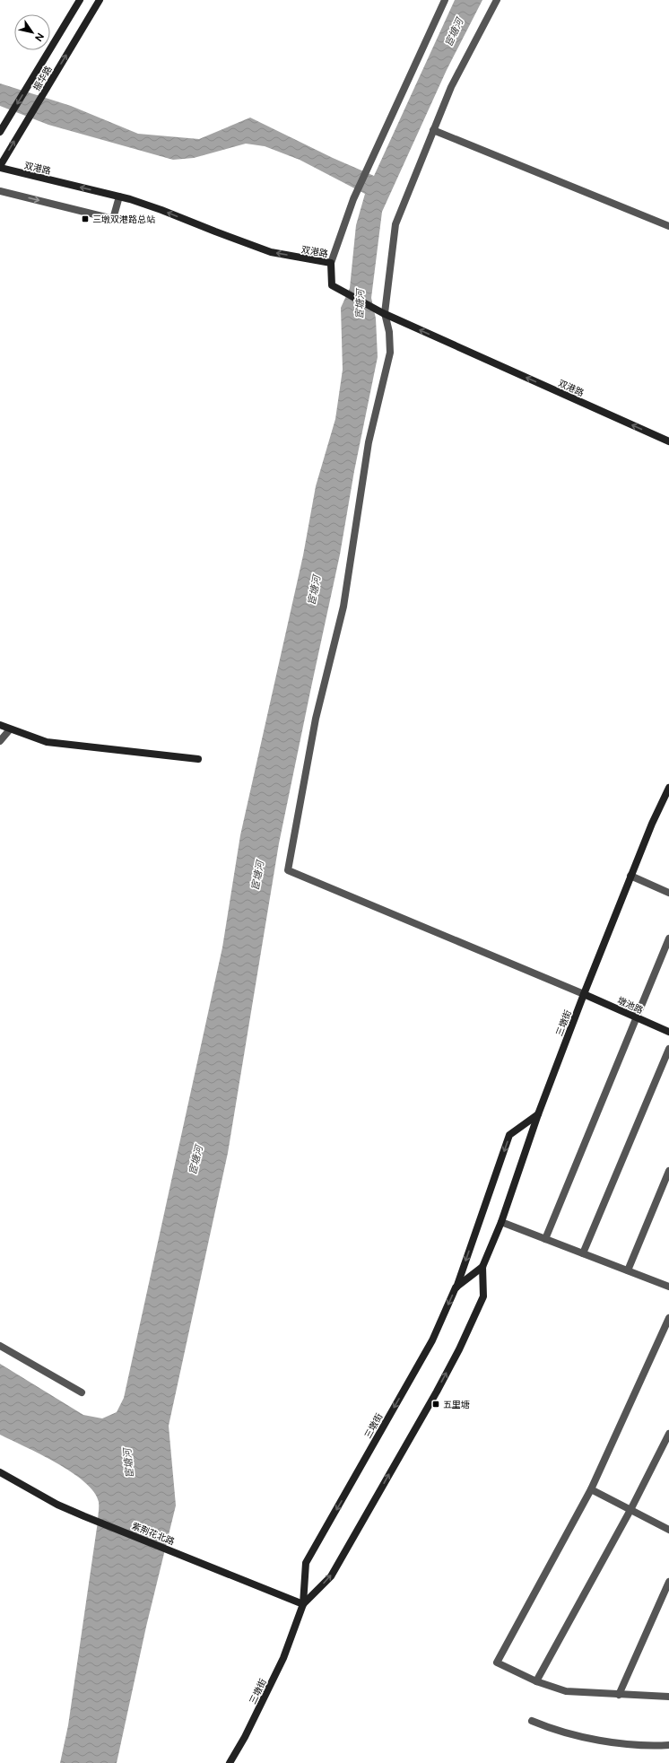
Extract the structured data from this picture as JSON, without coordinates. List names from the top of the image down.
{
  "streets": {
    "street": [
      "振华路",
      "双港路",
      "墩池路",
      "三墩街",
      "紫荆花北路"
    ]
  },
  "crossings": [
    ["振华路", "双港路"],
    ["墩池路", "三墩街"],
    ["三墩街", "紫荆花北路"]
  ],
  "one_way": ["双港路"],
  "water": ["宦塘河"],
  "places": {
    "transit": ["三墩双港路总站", "五里塘"]
  },
  "north": "bottom right"
}
